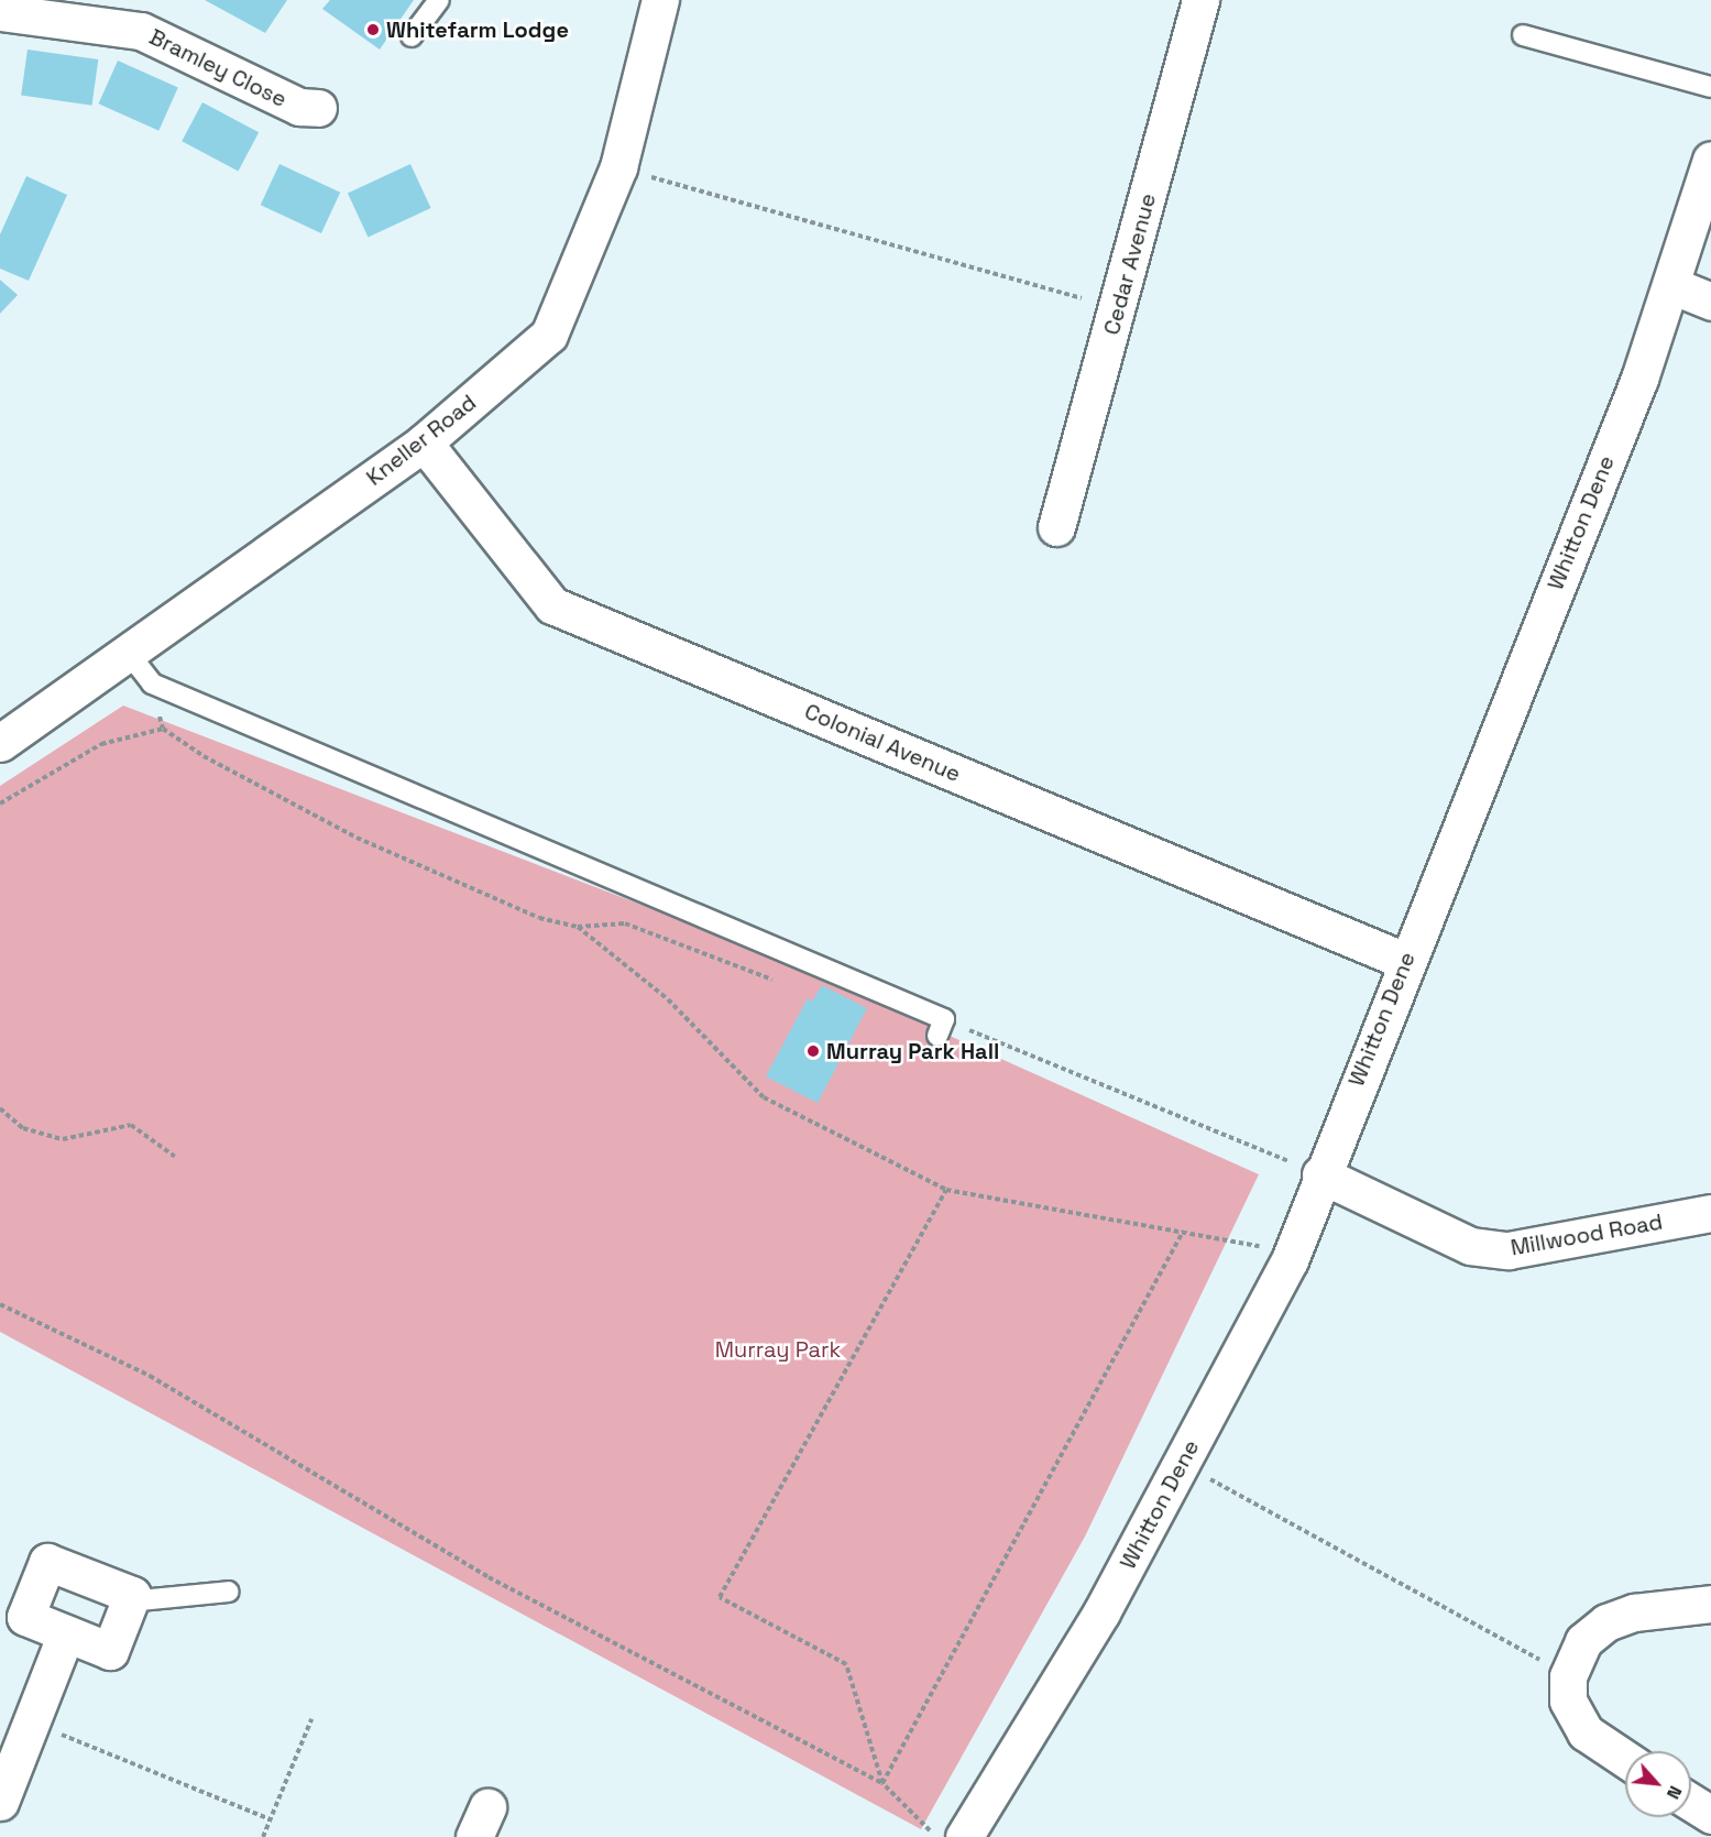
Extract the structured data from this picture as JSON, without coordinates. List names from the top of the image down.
{
  "streets": {
    "street": [
      "Bramley Close",
      "Cedar Avenue",
      "Kneller Road",
      "Whitton Dene",
      "Colonial Avenue",
      "Millwood Road"
    ]
  },
  "crossings": [
    ["Kneller Road", "Colonial Avenue"],
    ["Whitton Dene", "Colonial Avenue"],
    ["Whitton Dene", "Millwood Road"]
  ],
  "parks": ["Murray Park"],
  "places": ["Whitefarm Lodge", "Murray Park Hall"],
  "north": "bottom right"
}
